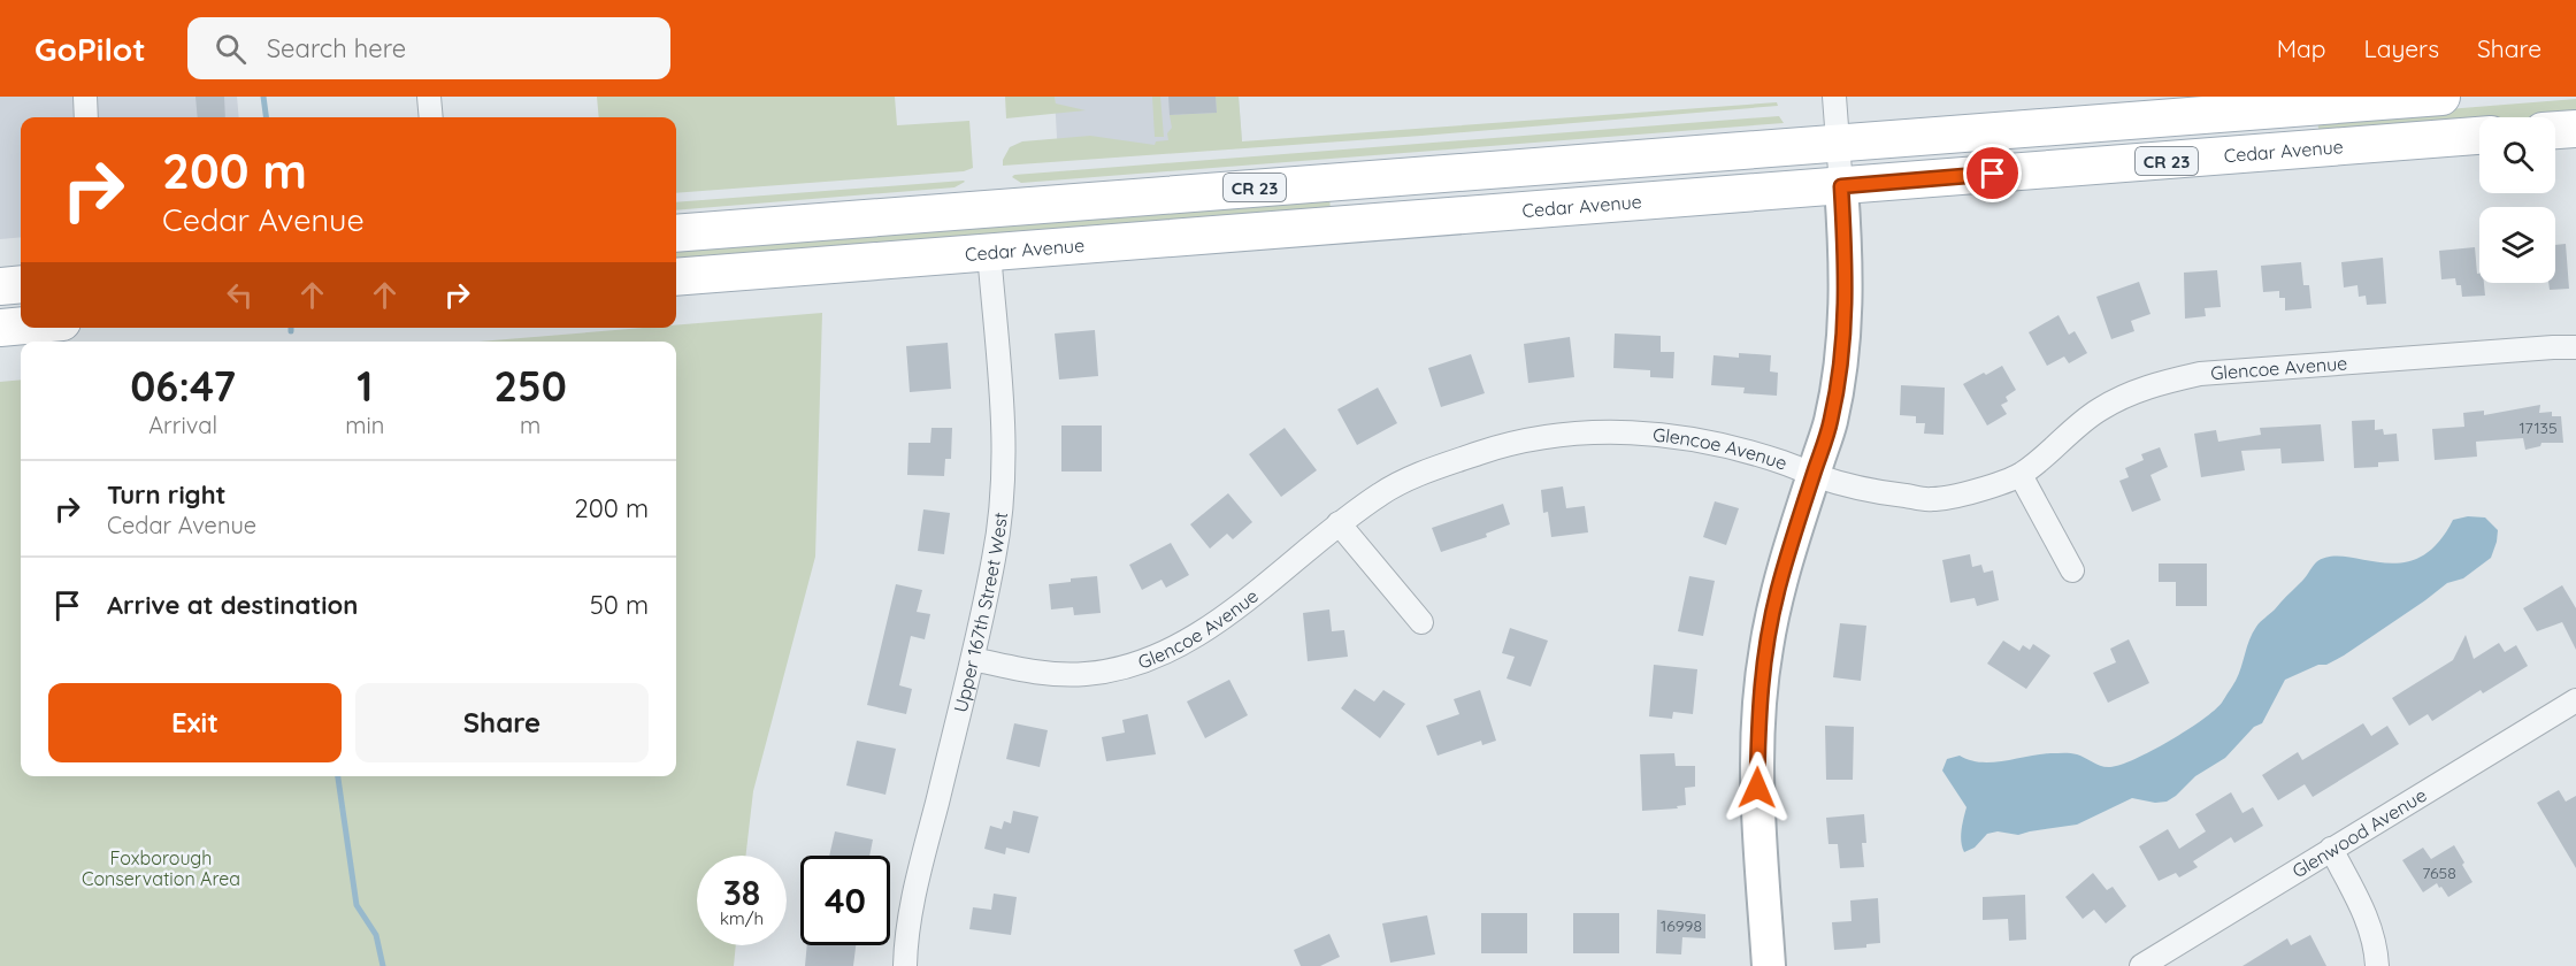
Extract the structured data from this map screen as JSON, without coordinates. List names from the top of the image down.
{
  "streets": {
    "main road": ["Cedar Avenue", "CR 23"],
    "street": ["Glencoe Avenue", "Upper 167th Street West", "Glenwood Avenue"]
  },
  "crossings": [
    ["Cedar Avenue", "Upper 167th Street West"],
    ["Glencoe Avenue", "Upper 167th Street West"]
  ],
  "parks": ["Foxborough Conservation Area"],
  "house_numbers": ["17135", "7658", "16998"],
  "page": {
    "header": "GoPilot",
    "search": "Search here",
    "nav": ["Map", "Layers", "Share"],
    "turn": ["200 m", "Cedar Avenue"],
    "eta": [
      "06:47",
      "Arrival",
      "1",
      "min",
      "250",
      "m"
    ],
    "list": [
      {
        "name": "Turn right",
        "note": "Cedar Avenue",
        "value": "200 m"
      },
      {
        "name": "Arrive at destination",
        "value": "50 m"
      }
    ],
    "buttons": ["Exit", "Share"],
    "speed": "38 km/h",
    "limit": "40"
  }
}
